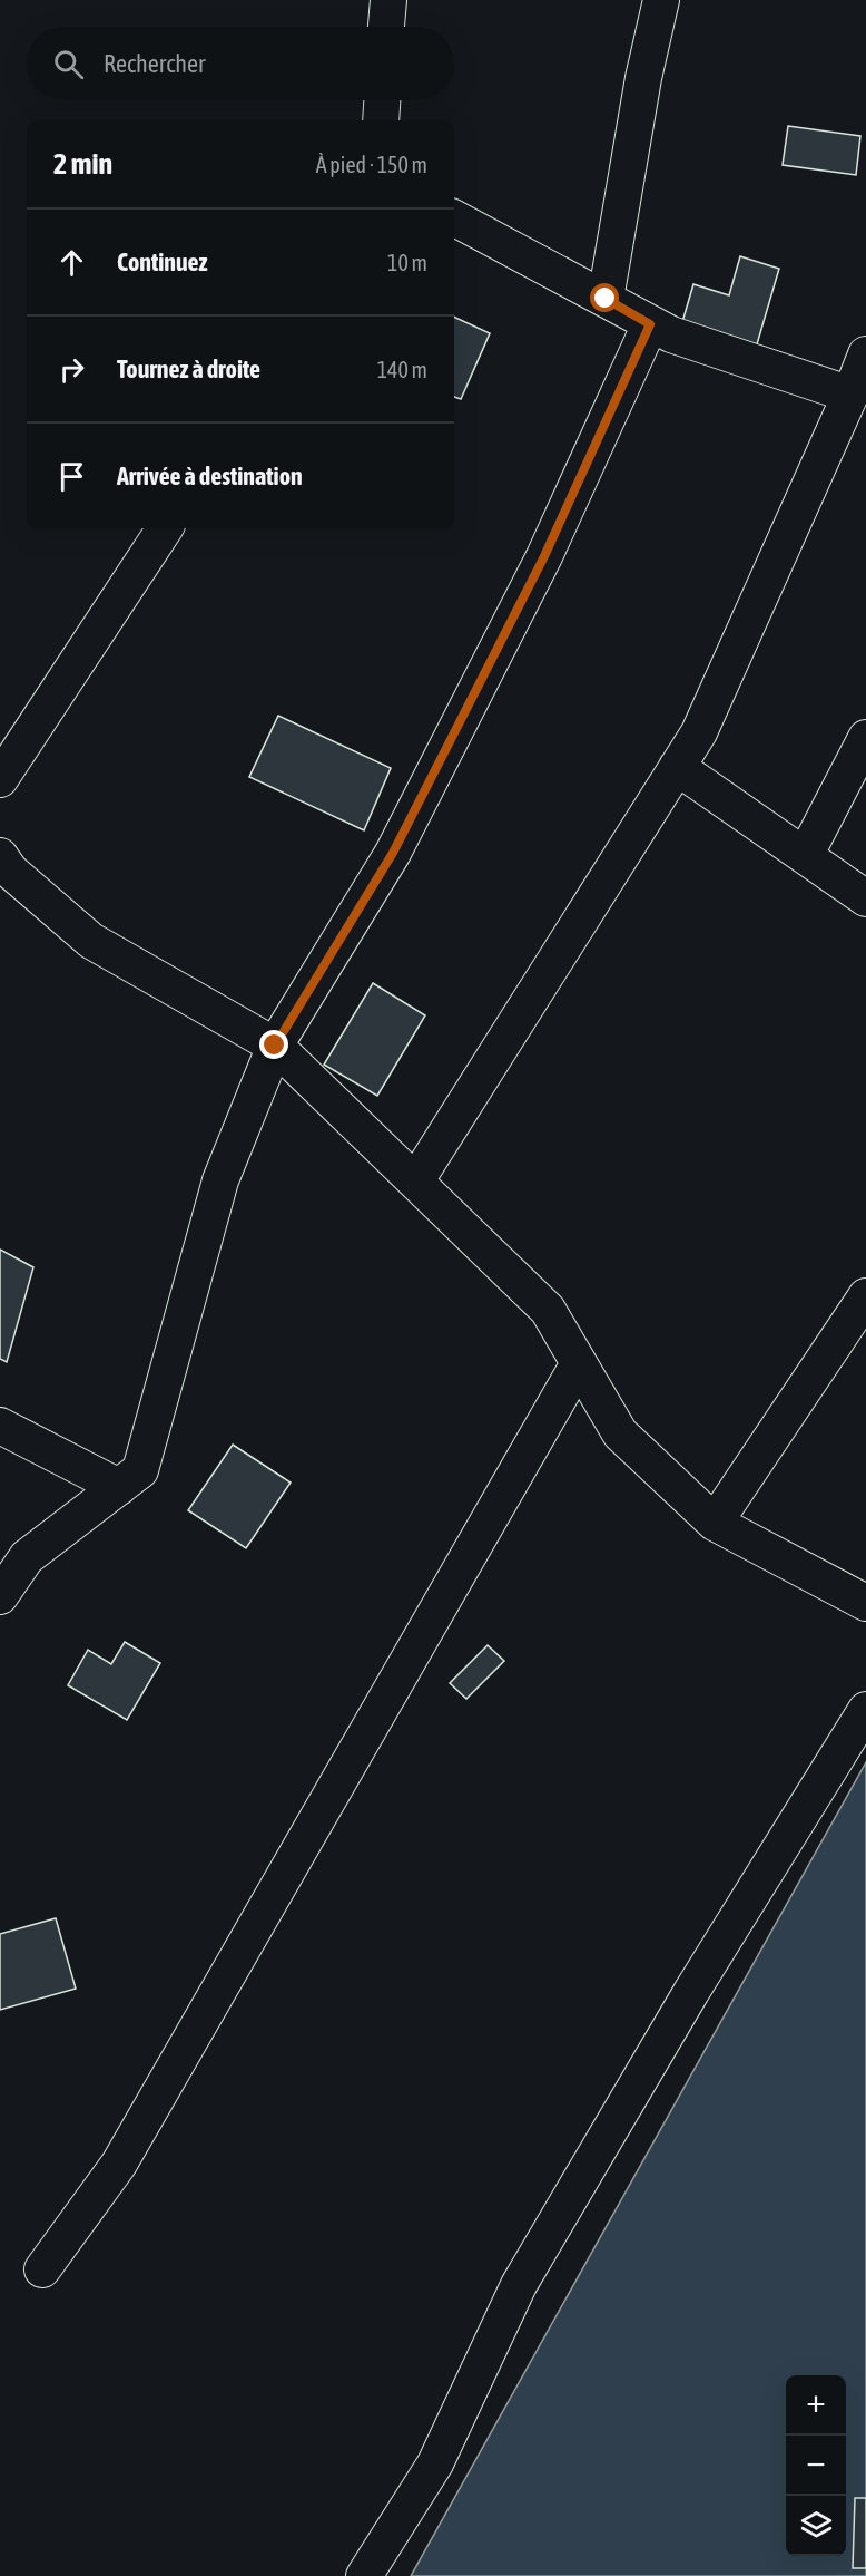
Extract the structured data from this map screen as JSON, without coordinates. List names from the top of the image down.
{
  "page": {
    "search": "Rechercher",
    "heading": ["2 min", "À pied · 150 m"],
    "list": [
      ["Continuez", "10 m"],
      ["Tournez à droite", "140 m"],
      "Arrivée à destination"
    ],
    "map_buttons": ["+", "−"]
  }
}
